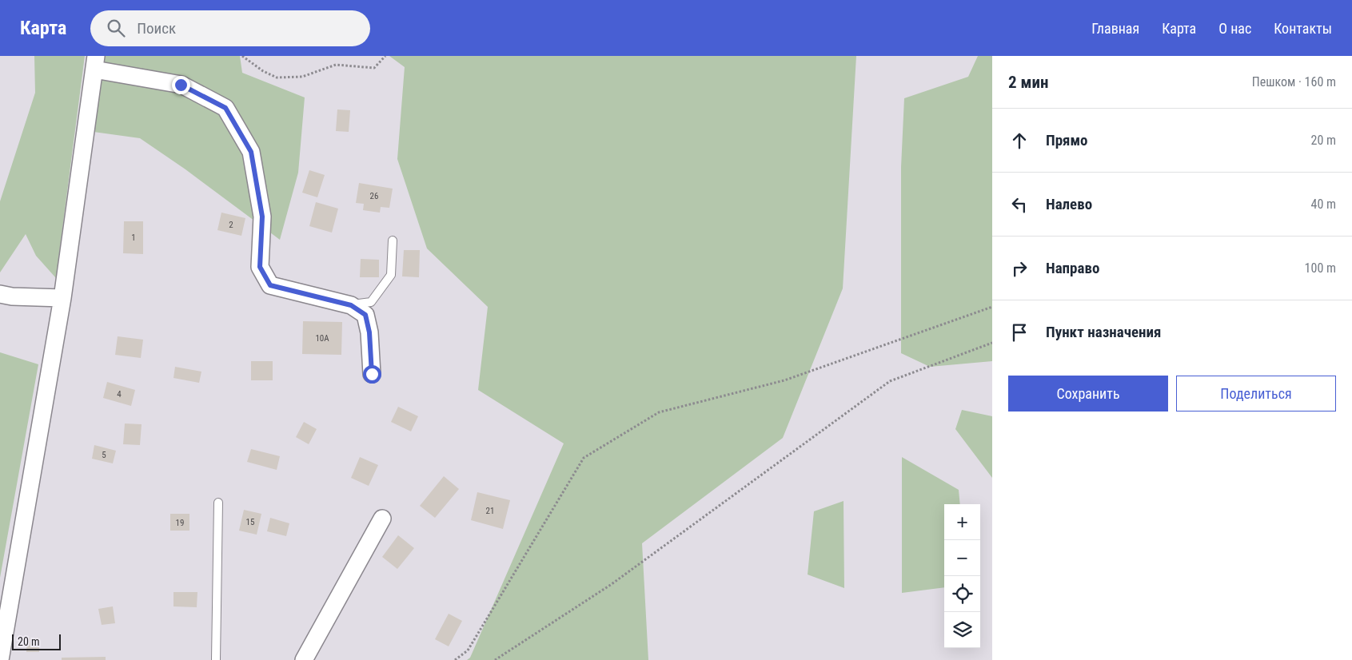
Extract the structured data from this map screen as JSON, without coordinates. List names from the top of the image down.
{
  "house_numbers": [
    "26",
    "2",
    "1",
    "10А",
    "4",
    "5",
    "21",
    "15",
    "19"
  ],
  "scale_bar": "20 m",
  "page": {
    "header": "Карта",
    "search": "Поиск",
    "nav": [
      "Главная",
      "Карта",
      "О нас",
      "Контакты"
    ],
    "heading": ["2 мин", "Пешком · 160 m"],
    "list": [
      ["Прямо", "20 m"],
      ["Налево", "40 m"],
      ["Направо", "100 m"],
      "Пункт назначения"
    ],
    "buttons": ["Сохранить", "Поделиться"],
    "map_buttons": ["+", "−"],
    "scale": "20 m"
  }
}
